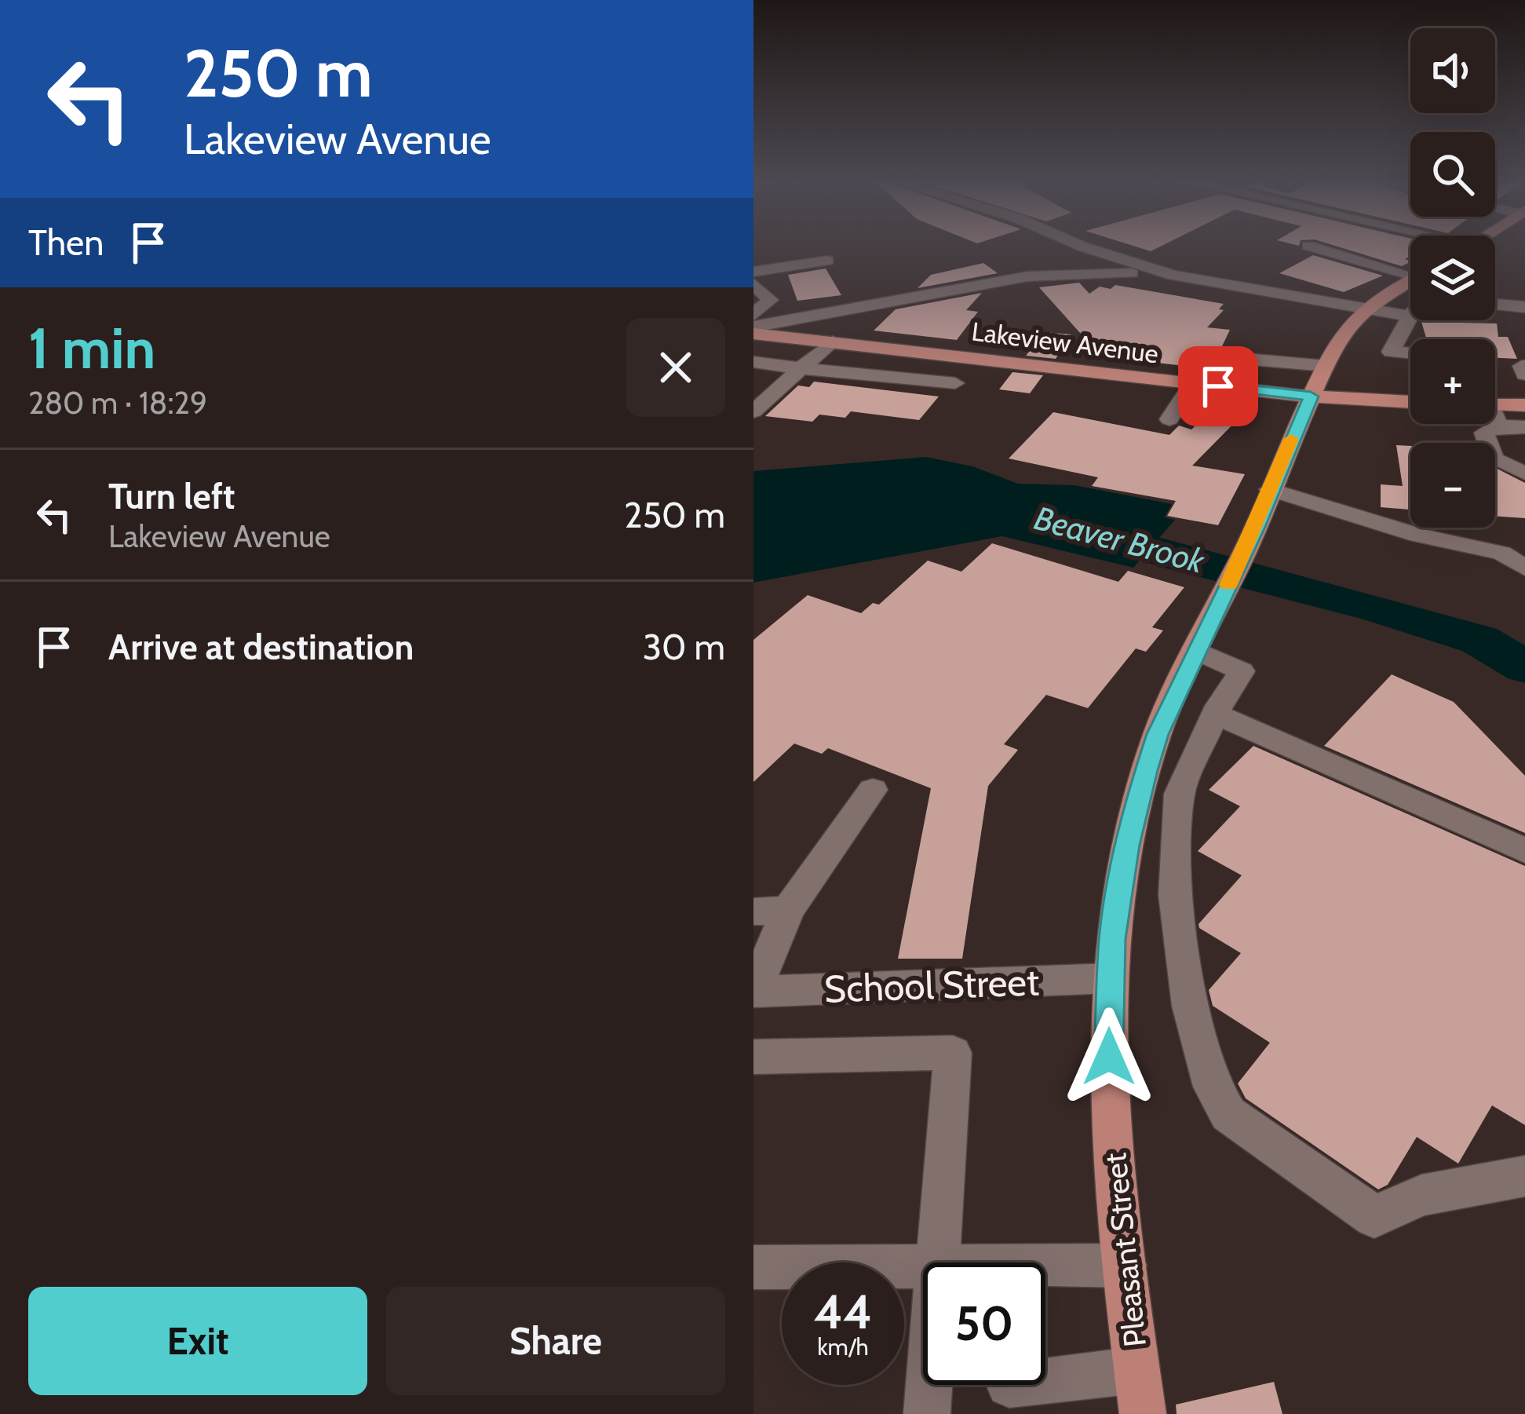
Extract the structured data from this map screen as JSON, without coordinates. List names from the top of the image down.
{
  "streets": {
    "main road": ["Lakeview Avenue", "Pleasant Street"],
    "street": ["School Street"]
  },
  "crossings": [
    ["Lakeview Avenue", "Pleasant Street"],
    ["School Street", "Pleasant Street"]
  ],
  "water": ["Beaver Brook"],
  "page": {
    "turn": ["250 m", "Lakeview Avenue"],
    "map_buttons": ["+", "−"],
    "then": "Then",
    "heading": ["1 min", "280 m · 18:29"],
    "list": [
      {
        "name": "Turn left",
        "note": "Lakeview Avenue",
        "value": "250 m"
      },
      {
        "name": "Arrive at destination",
        "value": "30 m"
      }
    ],
    "speed": "44 km/h",
    "limit": "50",
    "buttons": ["Exit", "Share"]
  }
}
